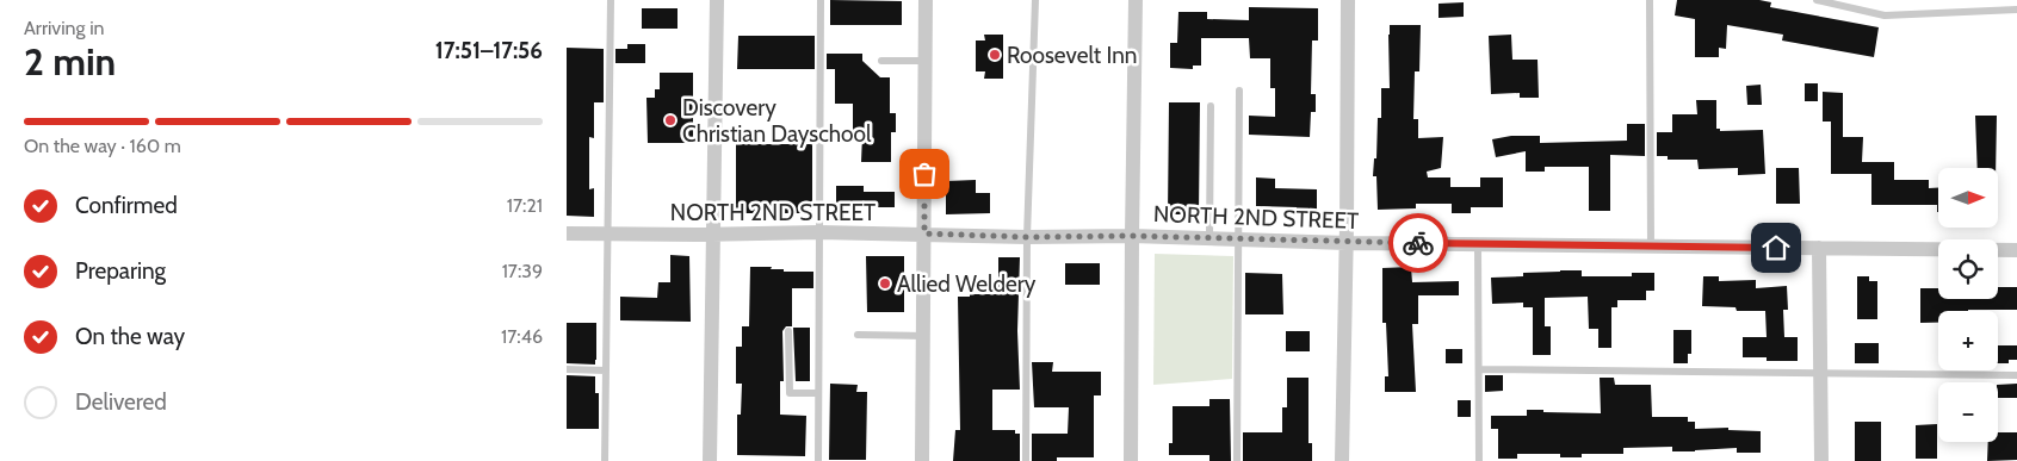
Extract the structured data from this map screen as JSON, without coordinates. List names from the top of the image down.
{
  "streets": {
    "street": ["NORTH 2ND STREET"]
  },
  "places": ["Roosevelt Inn", "Discovery Christian Dayschool", "Allied Weldery"],
  "north": "right",
  "page": {
    "heading": ["2 min", "Arriving in", "17:51–17:56"],
    "bar": "On the way · 160 m",
    "map_buttons": ["+", "−"],
    "list": [
      ["Confirmed", "17:21"],
      ["Preparing", "17:39"],
      ["On the way", "17:46"],
      "Delivered"
    ]
  }
}
